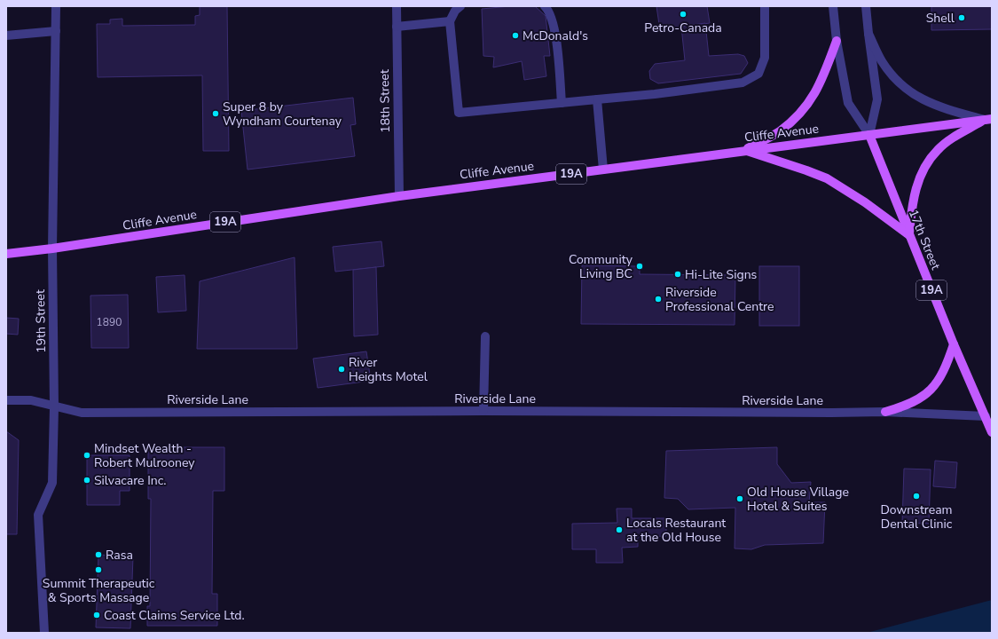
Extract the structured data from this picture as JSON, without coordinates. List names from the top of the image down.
{
  "streets": {
    "main road": ["Cliffe Avenue", "19A", "17th Street"],
    "street": ["18th Street", "19th Street", "Riverside Lane"]
  },
  "crossings": [
    ["18th Street", "Cliffe Avenue"],
    ["Cliffe Avenue", "17th Street"],
    ["Cliffe Avenue", "19th Street"],
    ["17th Street", "Riverside Lane"],
    ["19th Street", "Riverside Lane"]
  ],
  "places": [
    "Petro-Canada",
    "Shell",
    "McDonald's",
    "Super 8 by Wyndham Courtenay",
    "Community Living BC",
    "Hi-Lite Signs",
    "Riverside Professional Centre",
    "River Heights Motel",
    "Mindset Wealth - Robert Mulrooney",
    "Silvacare Inc.",
    "Downstream Dental Clinic",
    "Old House Village Hotel & Suites",
    "Locals Restaurant at the Old House",
    "Rasa",
    "Summit Therapeutic & Sports Massage",
    "Coast Claims Service Ltd."
  ],
  "house_numbers": ["1890"]
}
